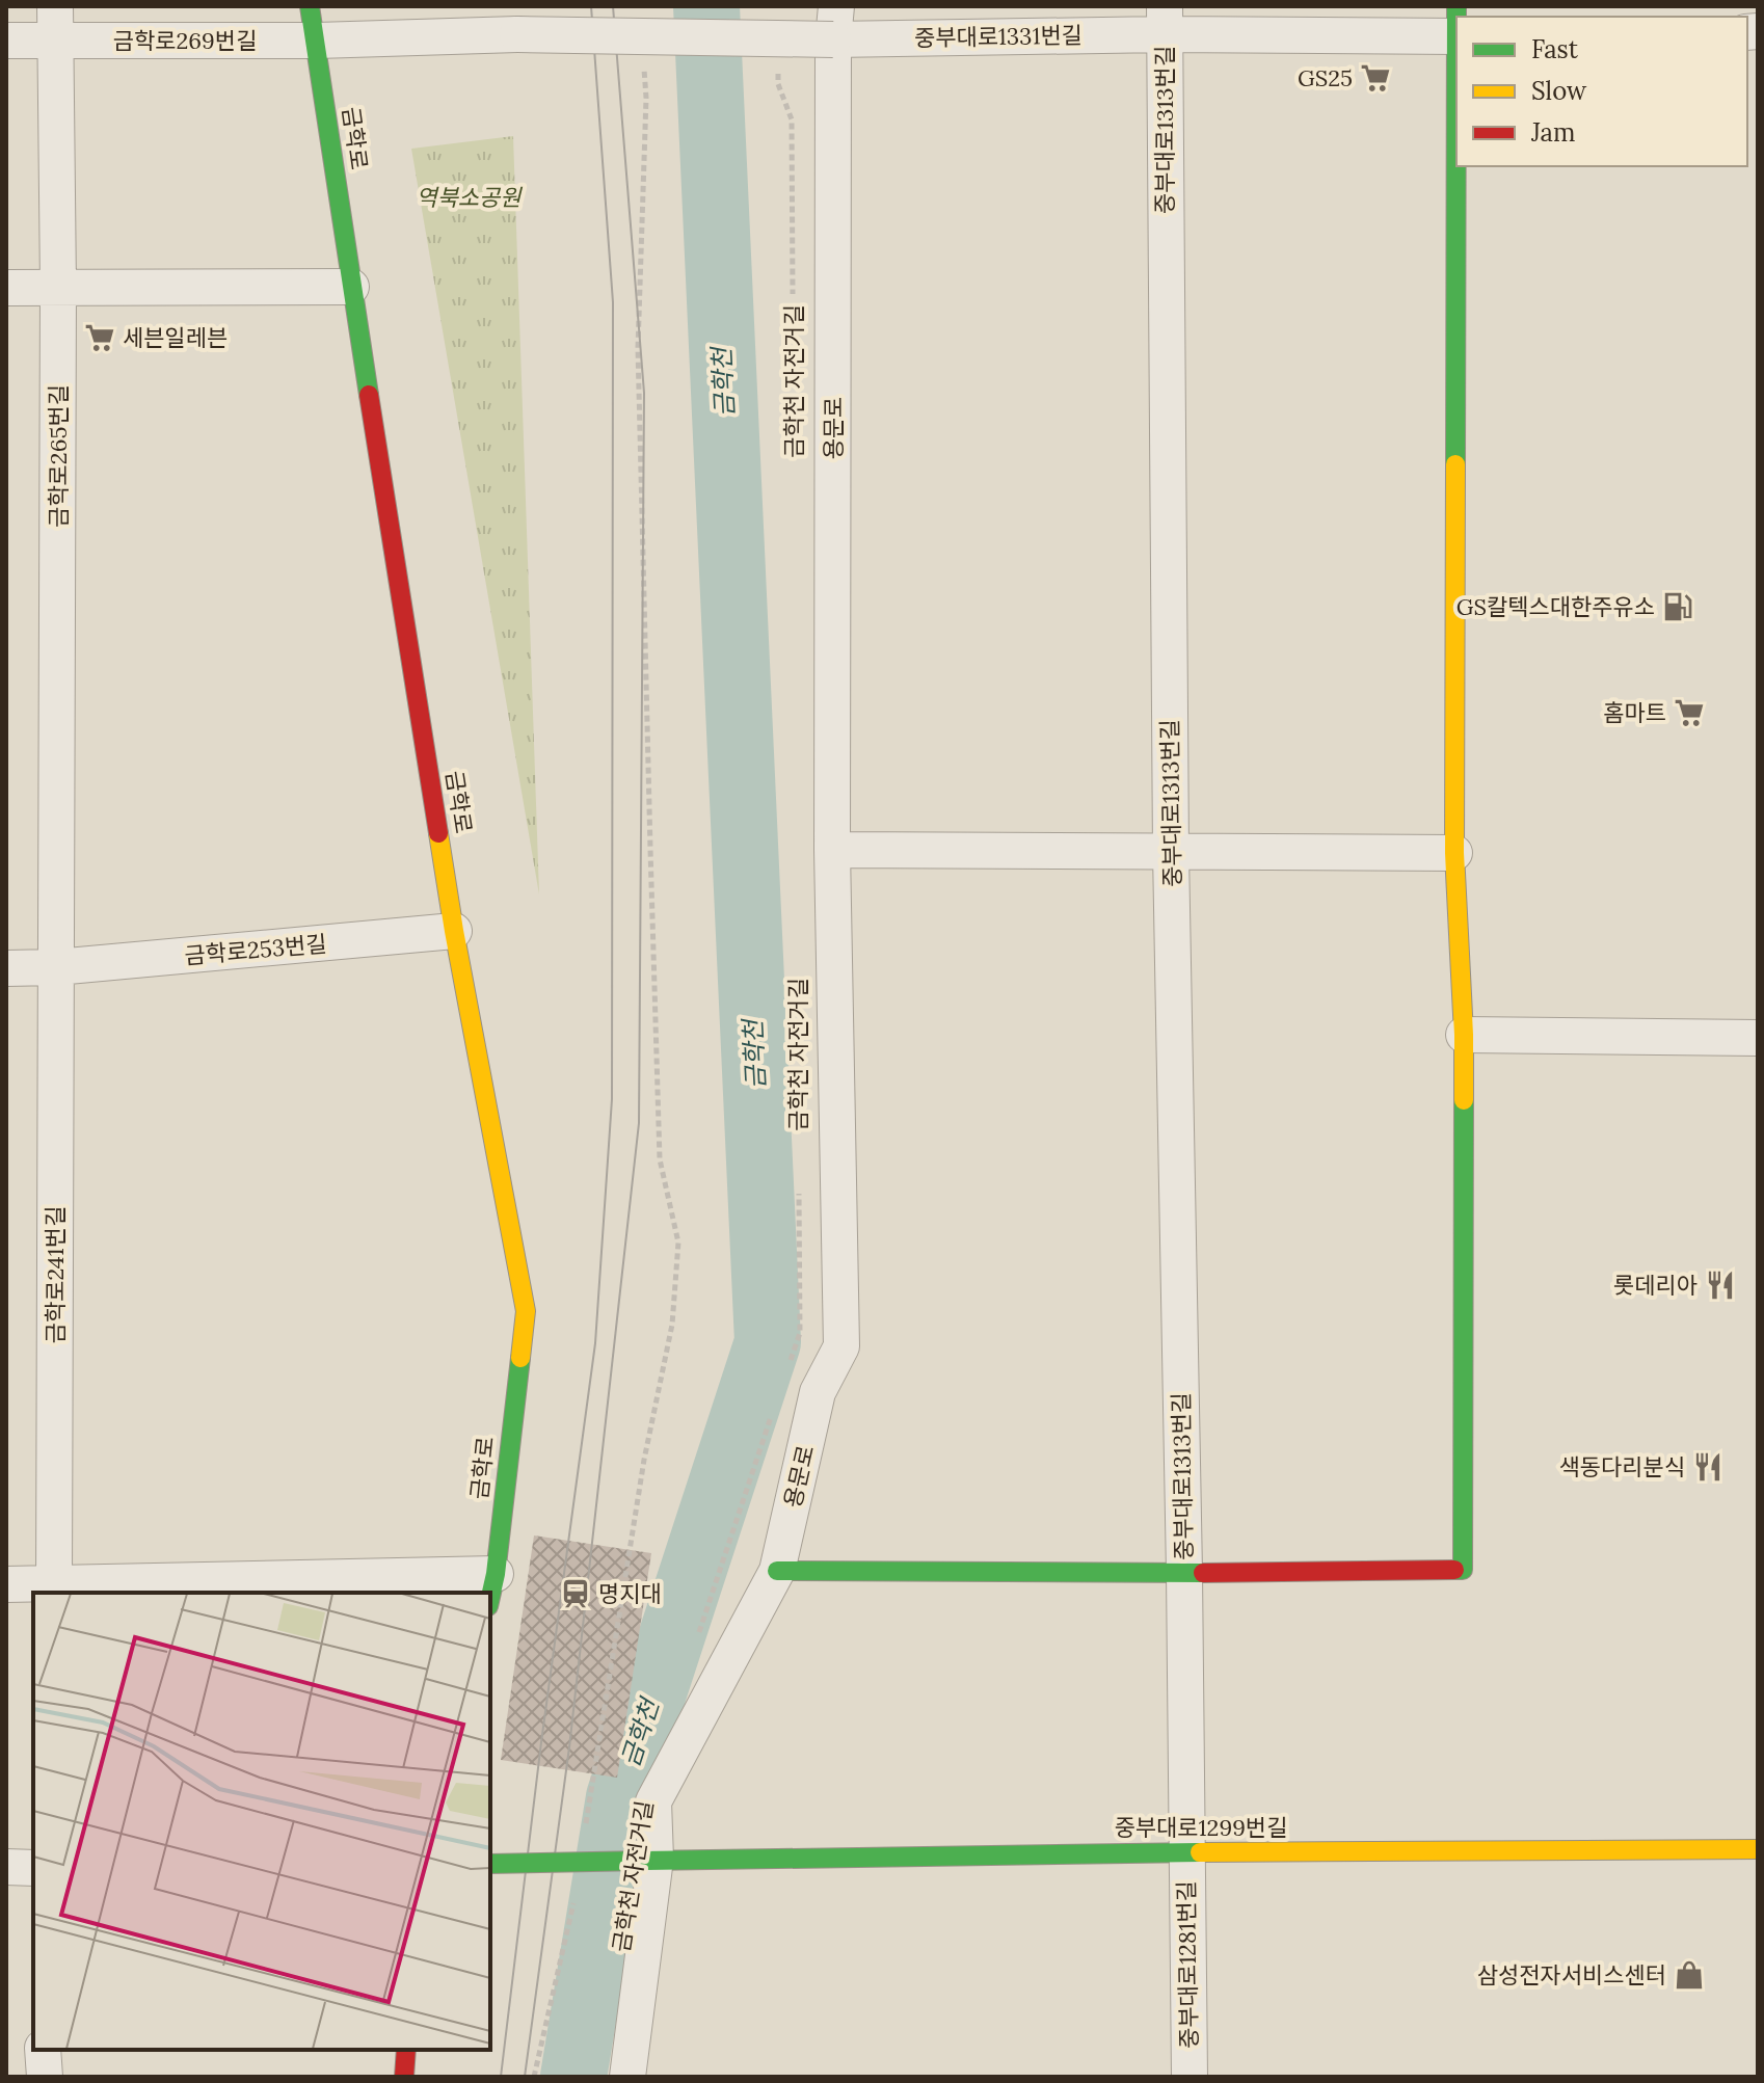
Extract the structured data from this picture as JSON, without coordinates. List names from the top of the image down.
{
  "streets": {
    "main road": ["중부대로1313번길", "금학로", "중부대로1299번길"],
    "street": [
      "중부대로1331번길",
      "금학로269번길",
      "용문로",
      "금학로265번길",
      "금학로253번길",
      "금학로241번길",
      "중부대로1281번길"
    ],
    "path": ["금학천 자전거길"]
  },
  "crossings": [
    ["중부대로1331번길", "금학로269번길"],
    ["중부대로1331번길", "중부대로1313번길"],
    ["중부대로1331번길", "용문로"],
    ["금학로269번길", "금학로"],
    ["금학로269번길", "금학로265번길"],
    ["중부대로1313번길", "용문로"],
    ["중부대로1313번길", "중부대로1281번길"],
    ["금학로", "금학로253번길"],
    ["용문로", "중부대로1299번길"],
    ["금학로265번길", "금학로253번길"],
    ["금학로265번길", "금학로241번길"],
    ["금학로253번길", "금학로241번길"],
    ["중부대로1299번길", "중부대로1281번길"]
  ],
  "water": ["금학천"],
  "parks": ["역북소공원"],
  "places": {
    "supermarket": ["GS25", "세븐일레븐", "홈마트"],
    "fuel station": ["GS칼텍스대한주유소"],
    "restaurant": ["롯데리아", "색동다리분식"],
    "station": ["명지대"],
    "shop": ["삼성전자서비스센터"]
  },
  "legend": ["Fast", "Slow", "Jam"]
}
